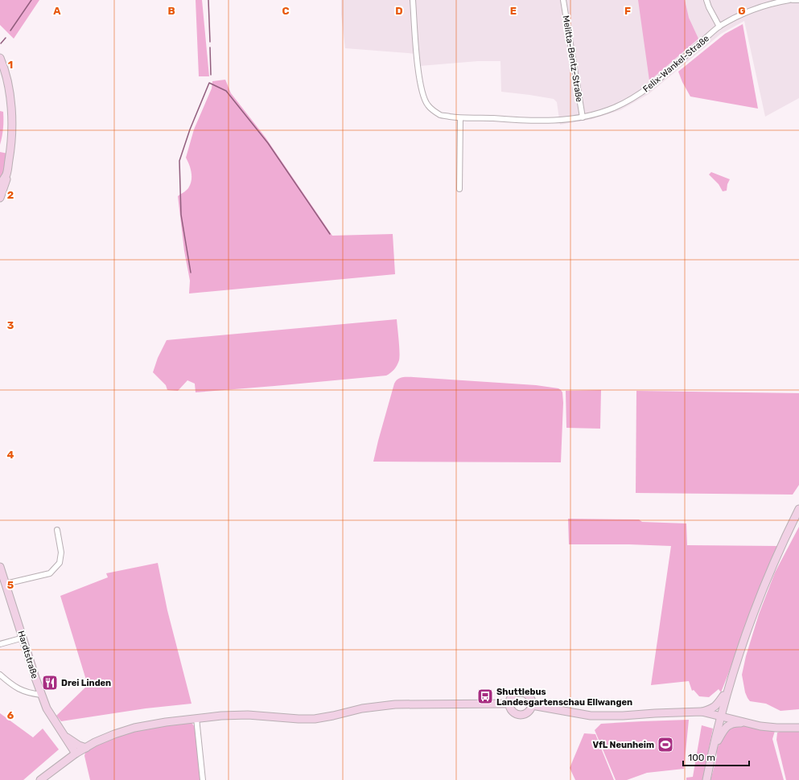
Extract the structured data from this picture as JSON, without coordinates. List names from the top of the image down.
{
  "streets": {
    "main road": ["Hardtstraße"],
    "street": ["Melitta-Bentz-Straße", "Felix-Wankel-Straße"]
  },
  "crossings": [
    ["Melitta-Bentz-Straße", "Felix-Wankel-Straße"]
  ],
  "places": {
    "restaurant": ["Drei Linden"],
    "bus stop": ["Shuttlebus Landesgartenschau Ellwangen"],
    "sports": ["VfL Neunheim"]
  },
  "scale_bar": "100 m",
  "grid": {
    "columns": [
      "A",
      "B",
      "C",
      "D",
      "E",
      "F",
      "G"
    ],
    "rows": [
      "1",
      "2",
      "3",
      "4",
      "5",
      "6"
    ]
  }
}
